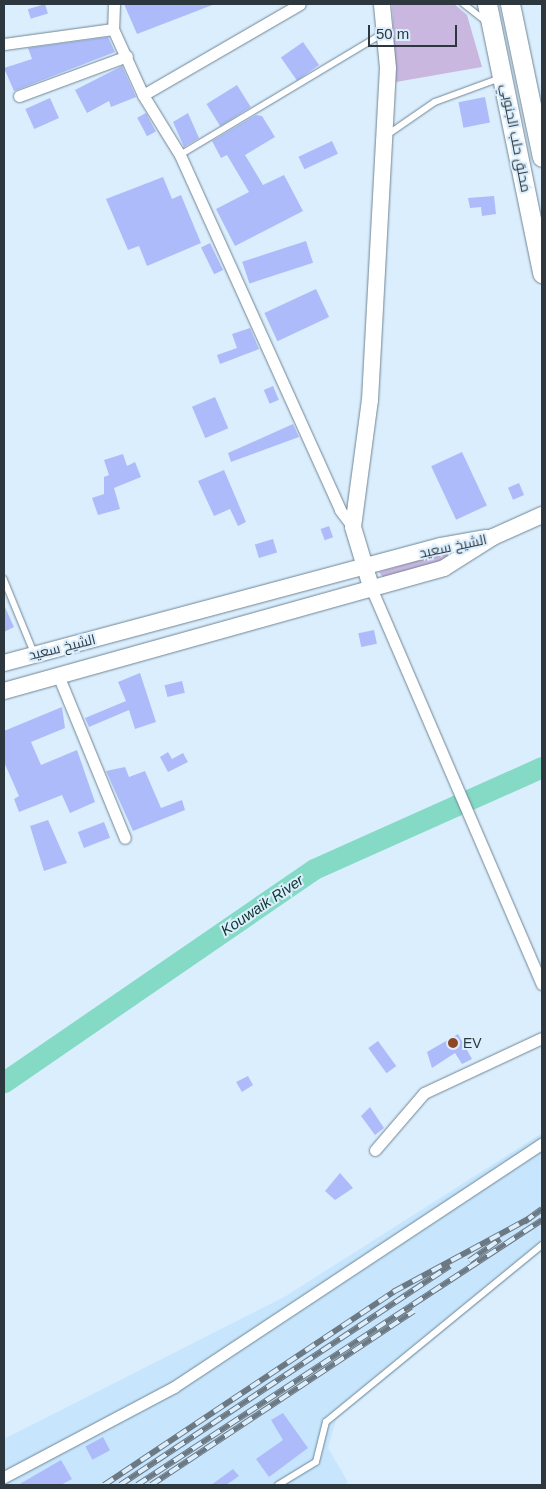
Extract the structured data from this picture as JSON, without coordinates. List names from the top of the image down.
{
  "streets": {
    "highway": ["محلق حلب الجنوبي"],
    "main road": ["الشيخ سعيد"]
  },
  "water": ["Kouwaik River"],
  "places": ["EV"],
  "scale_bar": "50 m"
}
